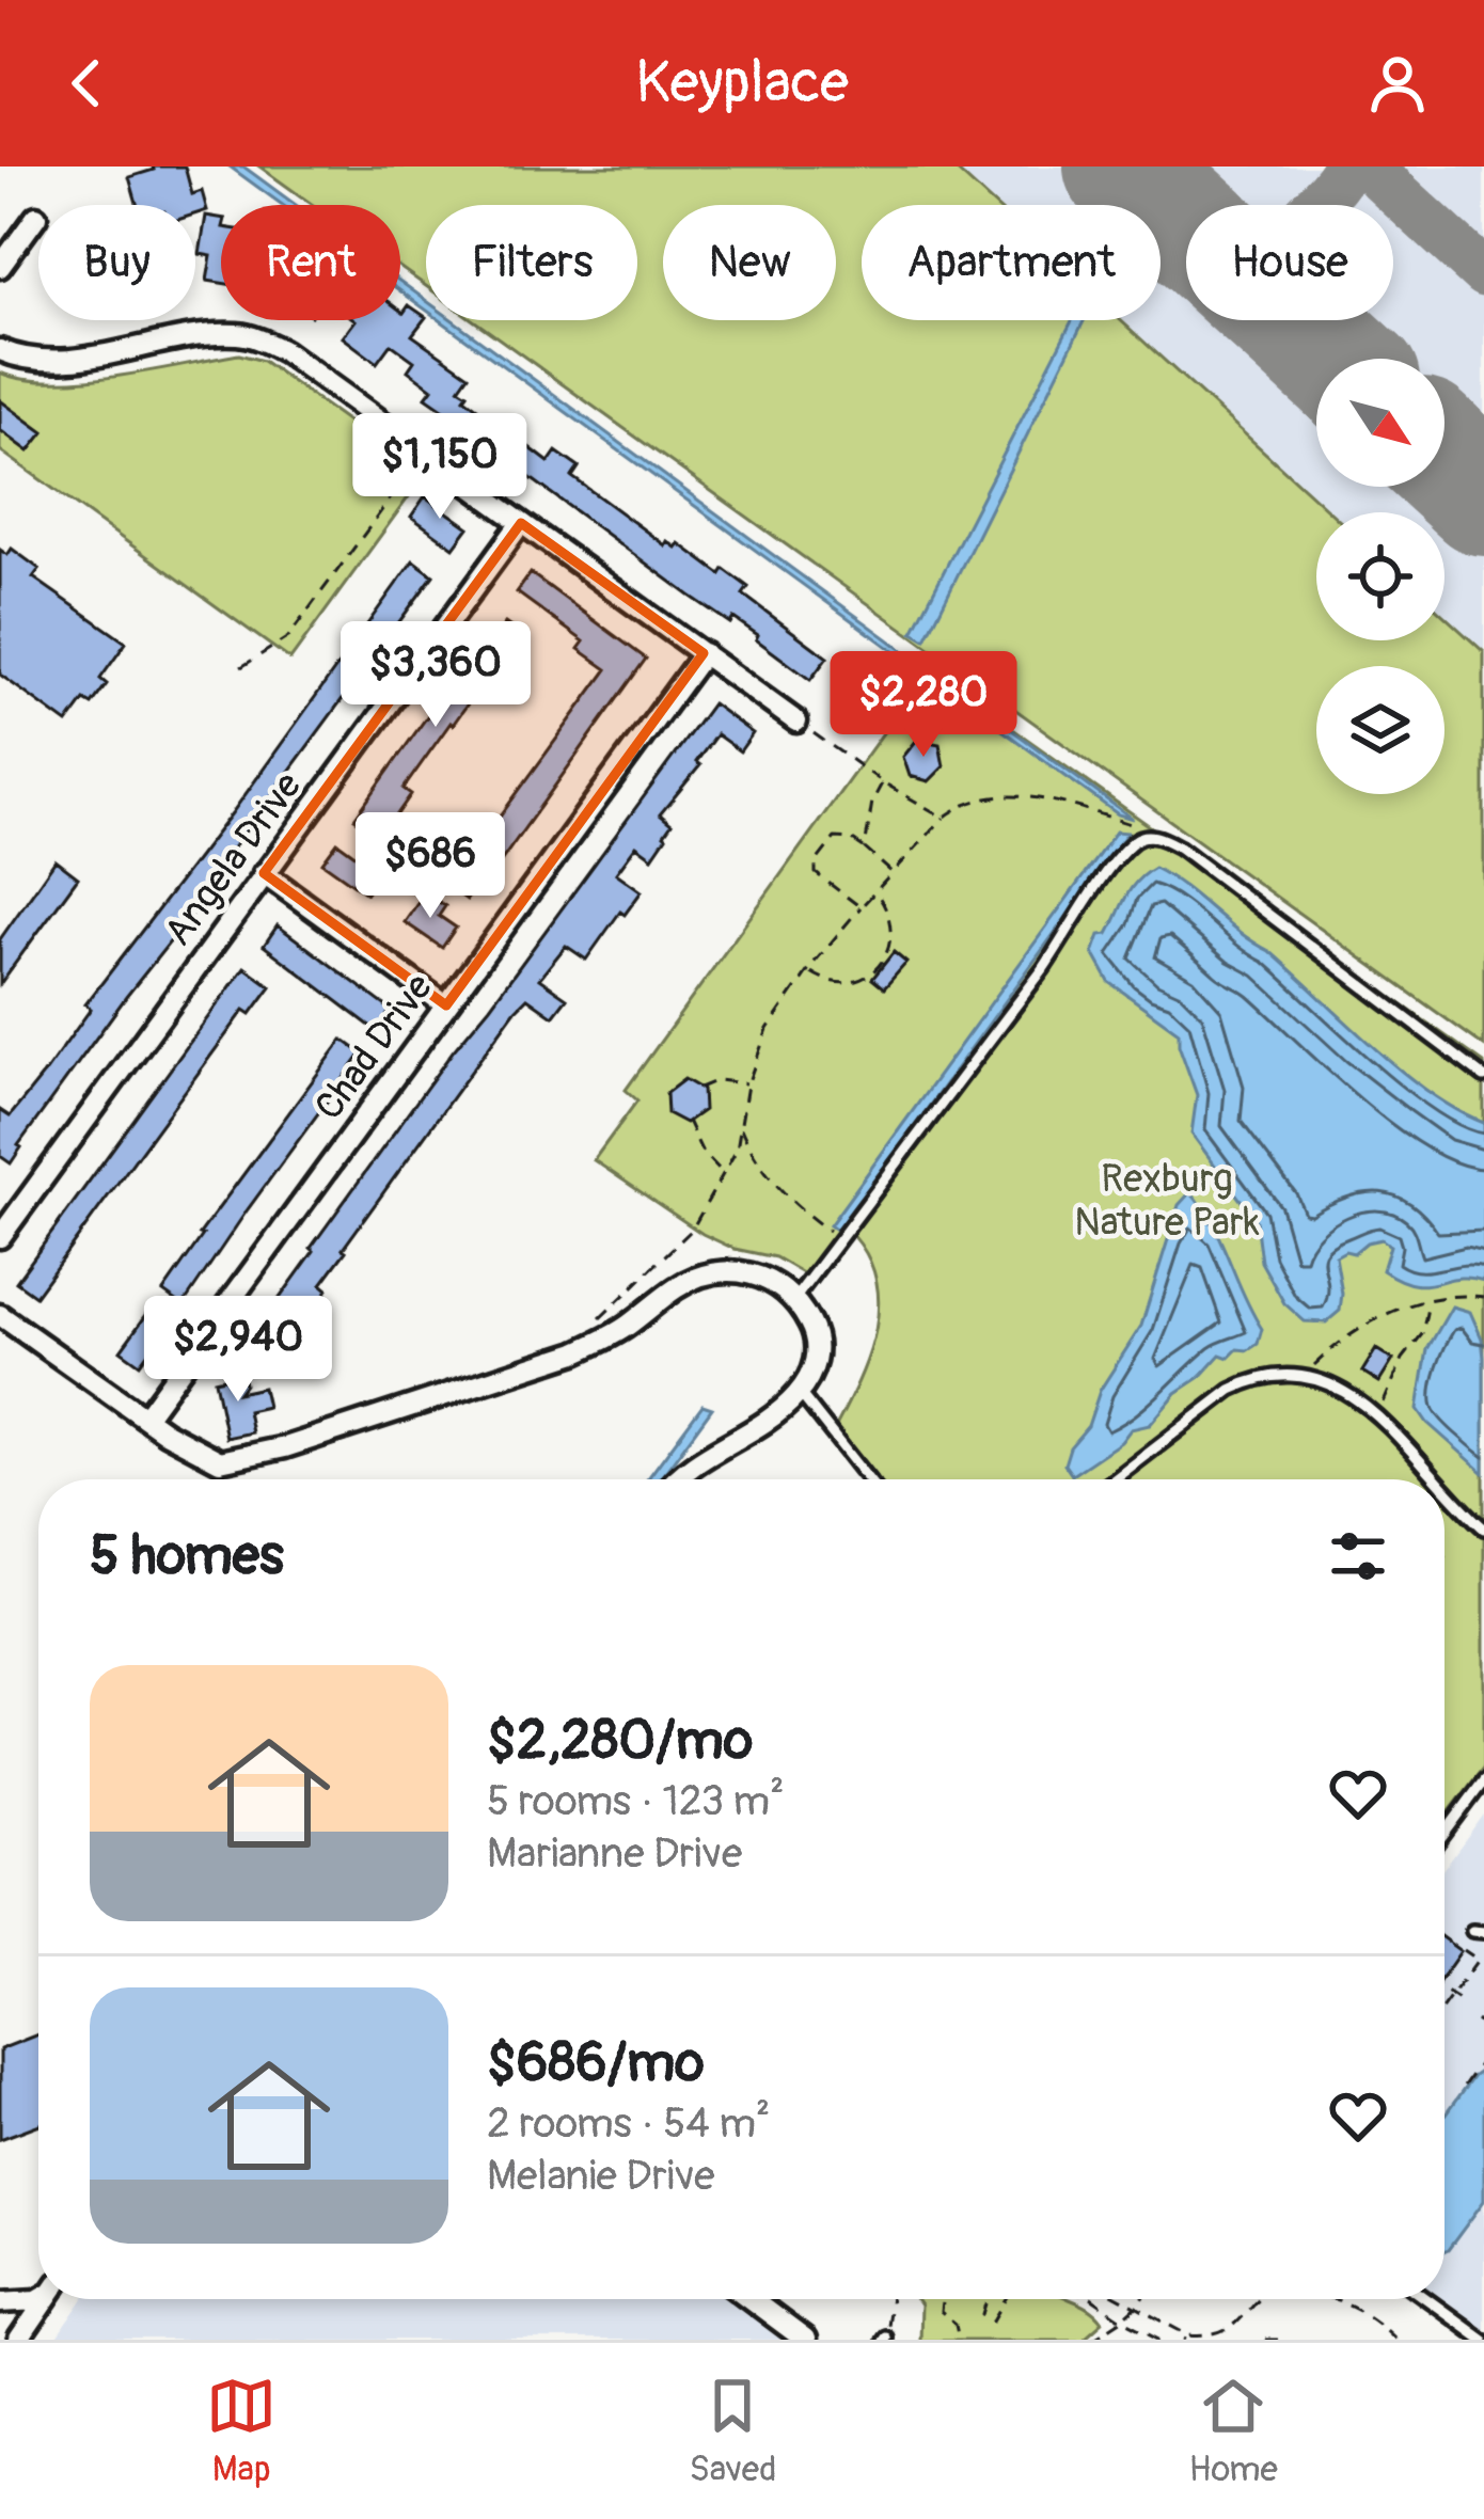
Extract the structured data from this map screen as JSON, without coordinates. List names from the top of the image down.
{
  "streets": {
    "street": ["Angela Drive", "Chad Drive"]
  },
  "parks": ["Rexburg Nature Park"],
  "north": "bottom right",
  "page": {
    "header": "Keyplace",
    "chip": [
      "Buy",
      "Rent",
      "Filters",
      "New",
      "Apartment",
      "House"
    ],
    "price": [
      "$1,150",
      "$3,360",
      "$2,280",
      "$686",
      "$2,940"
    ],
    "heading": "5 homes",
    "list": [
      {
        "name": "$2,280/mo",
        "note": "5 rooms · 123 m² · Marianne Drive"
      },
      {
        "name": "$686/mo",
        "note": "2 rooms · 54 m² · Melanie Drive"
      }
    ],
    "tabs": ["Map", "Saved", "Home"]
  }
}
